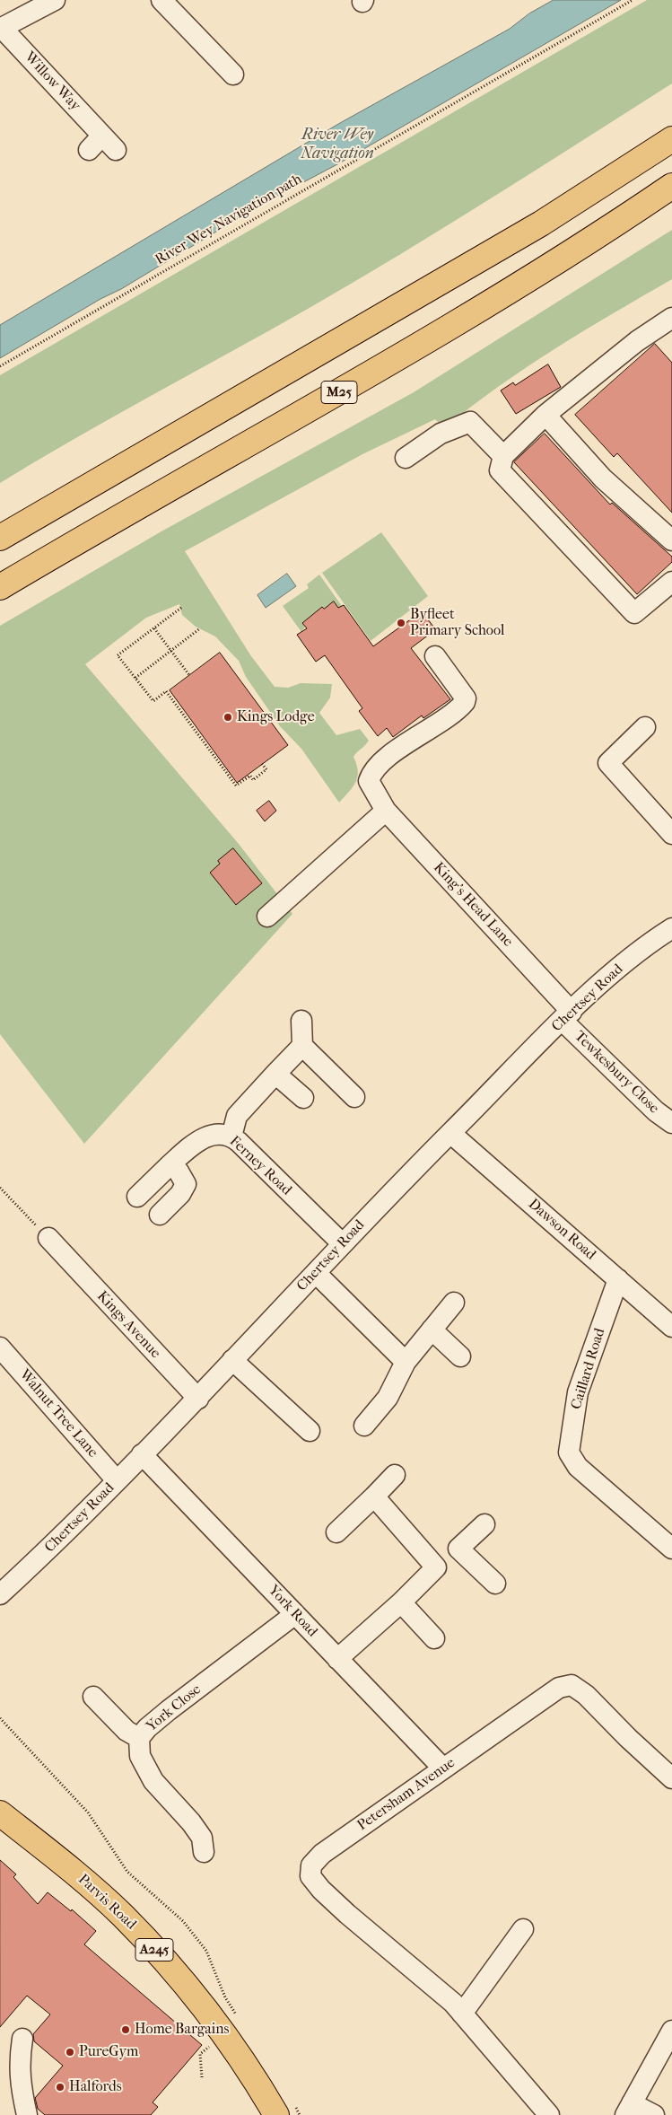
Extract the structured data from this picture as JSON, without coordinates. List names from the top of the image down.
{
  "streets": {
    "main road": ["M25", "Parvis Road", "A245"],
    "street": [
      "Willow Way",
      "King's Head Lane",
      "Chertsey Road",
      "Tewkesbury Close",
      "Ferney Road",
      "Dawson Road",
      "Kings Avenue",
      "Caillard Road",
      "Walnut Tree Lane",
      "York Road",
      "York Close",
      "Petersham Avenue"
    ],
    "path": ["River Wey Navigation path"]
  },
  "crossings": [
    ["King's Head Lane", "Chertsey Road"],
    ["King's Head Lane", "Tewkesbury Close"],
    ["Chertsey Road", "Tewkesbury Close"],
    ["Chertsey Road", "Ferney Road"],
    ["Chertsey Road", "Dawson Road"],
    ["Chertsey Road", "Kings Avenue"],
    ["Chertsey Road", "Walnut Tree Lane"],
    ["Chertsey Road", "York Road"],
    ["Dawson Road", "Caillard Road"],
    ["York Road", "York Close"],
    ["York Road", "Petersham Avenue"]
  ],
  "water": ["River Wey Navigation"],
  "places": [
    "Byfleet Primary School",
    "Kings Lodge",
    "Home Bargains",
    "PureGym",
    "Halfords"
  ]
}
